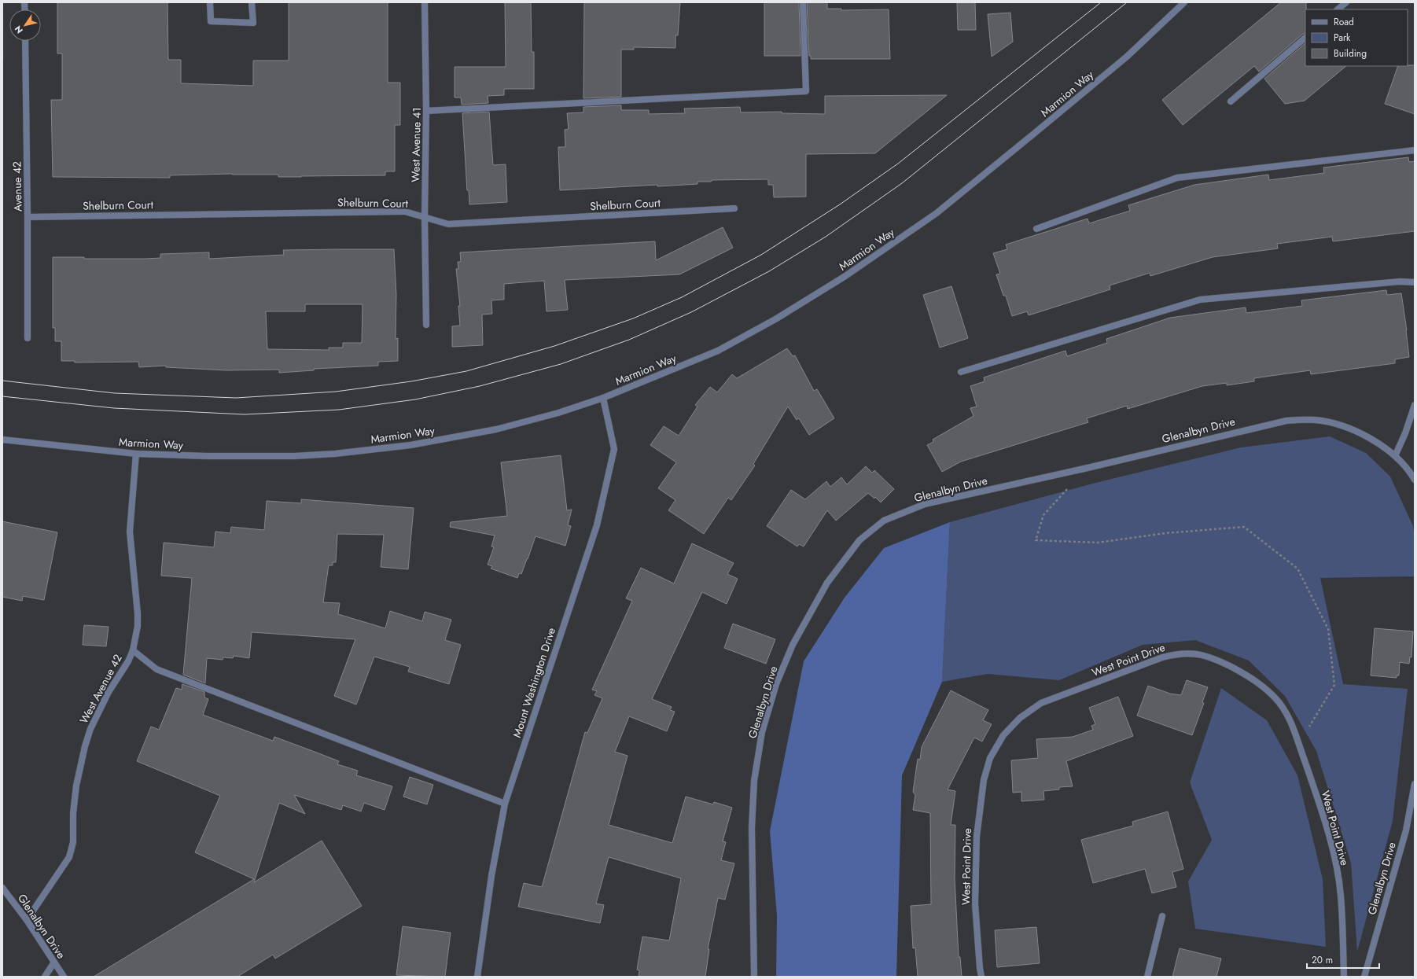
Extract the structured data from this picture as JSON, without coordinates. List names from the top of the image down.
{
  "streets": {
    "street": [
      "Marmion Way",
      "West Avenue 41",
      "Avenue 42",
      "Shelburn Court",
      "Glenalbyn Drive",
      "West Point Drive",
      "Mount Washington Drive",
      "West Avenue 42"
    ]
  },
  "crossings": [
    ["Marmion Way", "Mount Washington Drive"],
    ["Marmion Way", "West Avenue 42"],
    ["West Avenue 41", "Shelburn Court"],
    ["Avenue 42", "Shelburn Court"],
    ["Glenalbyn Drive", "West Avenue 42"]
  ],
  "legend": ["Road", "Park", "Building"],
  "scale_bar": "20 m",
  "north": "bottom left"
}
